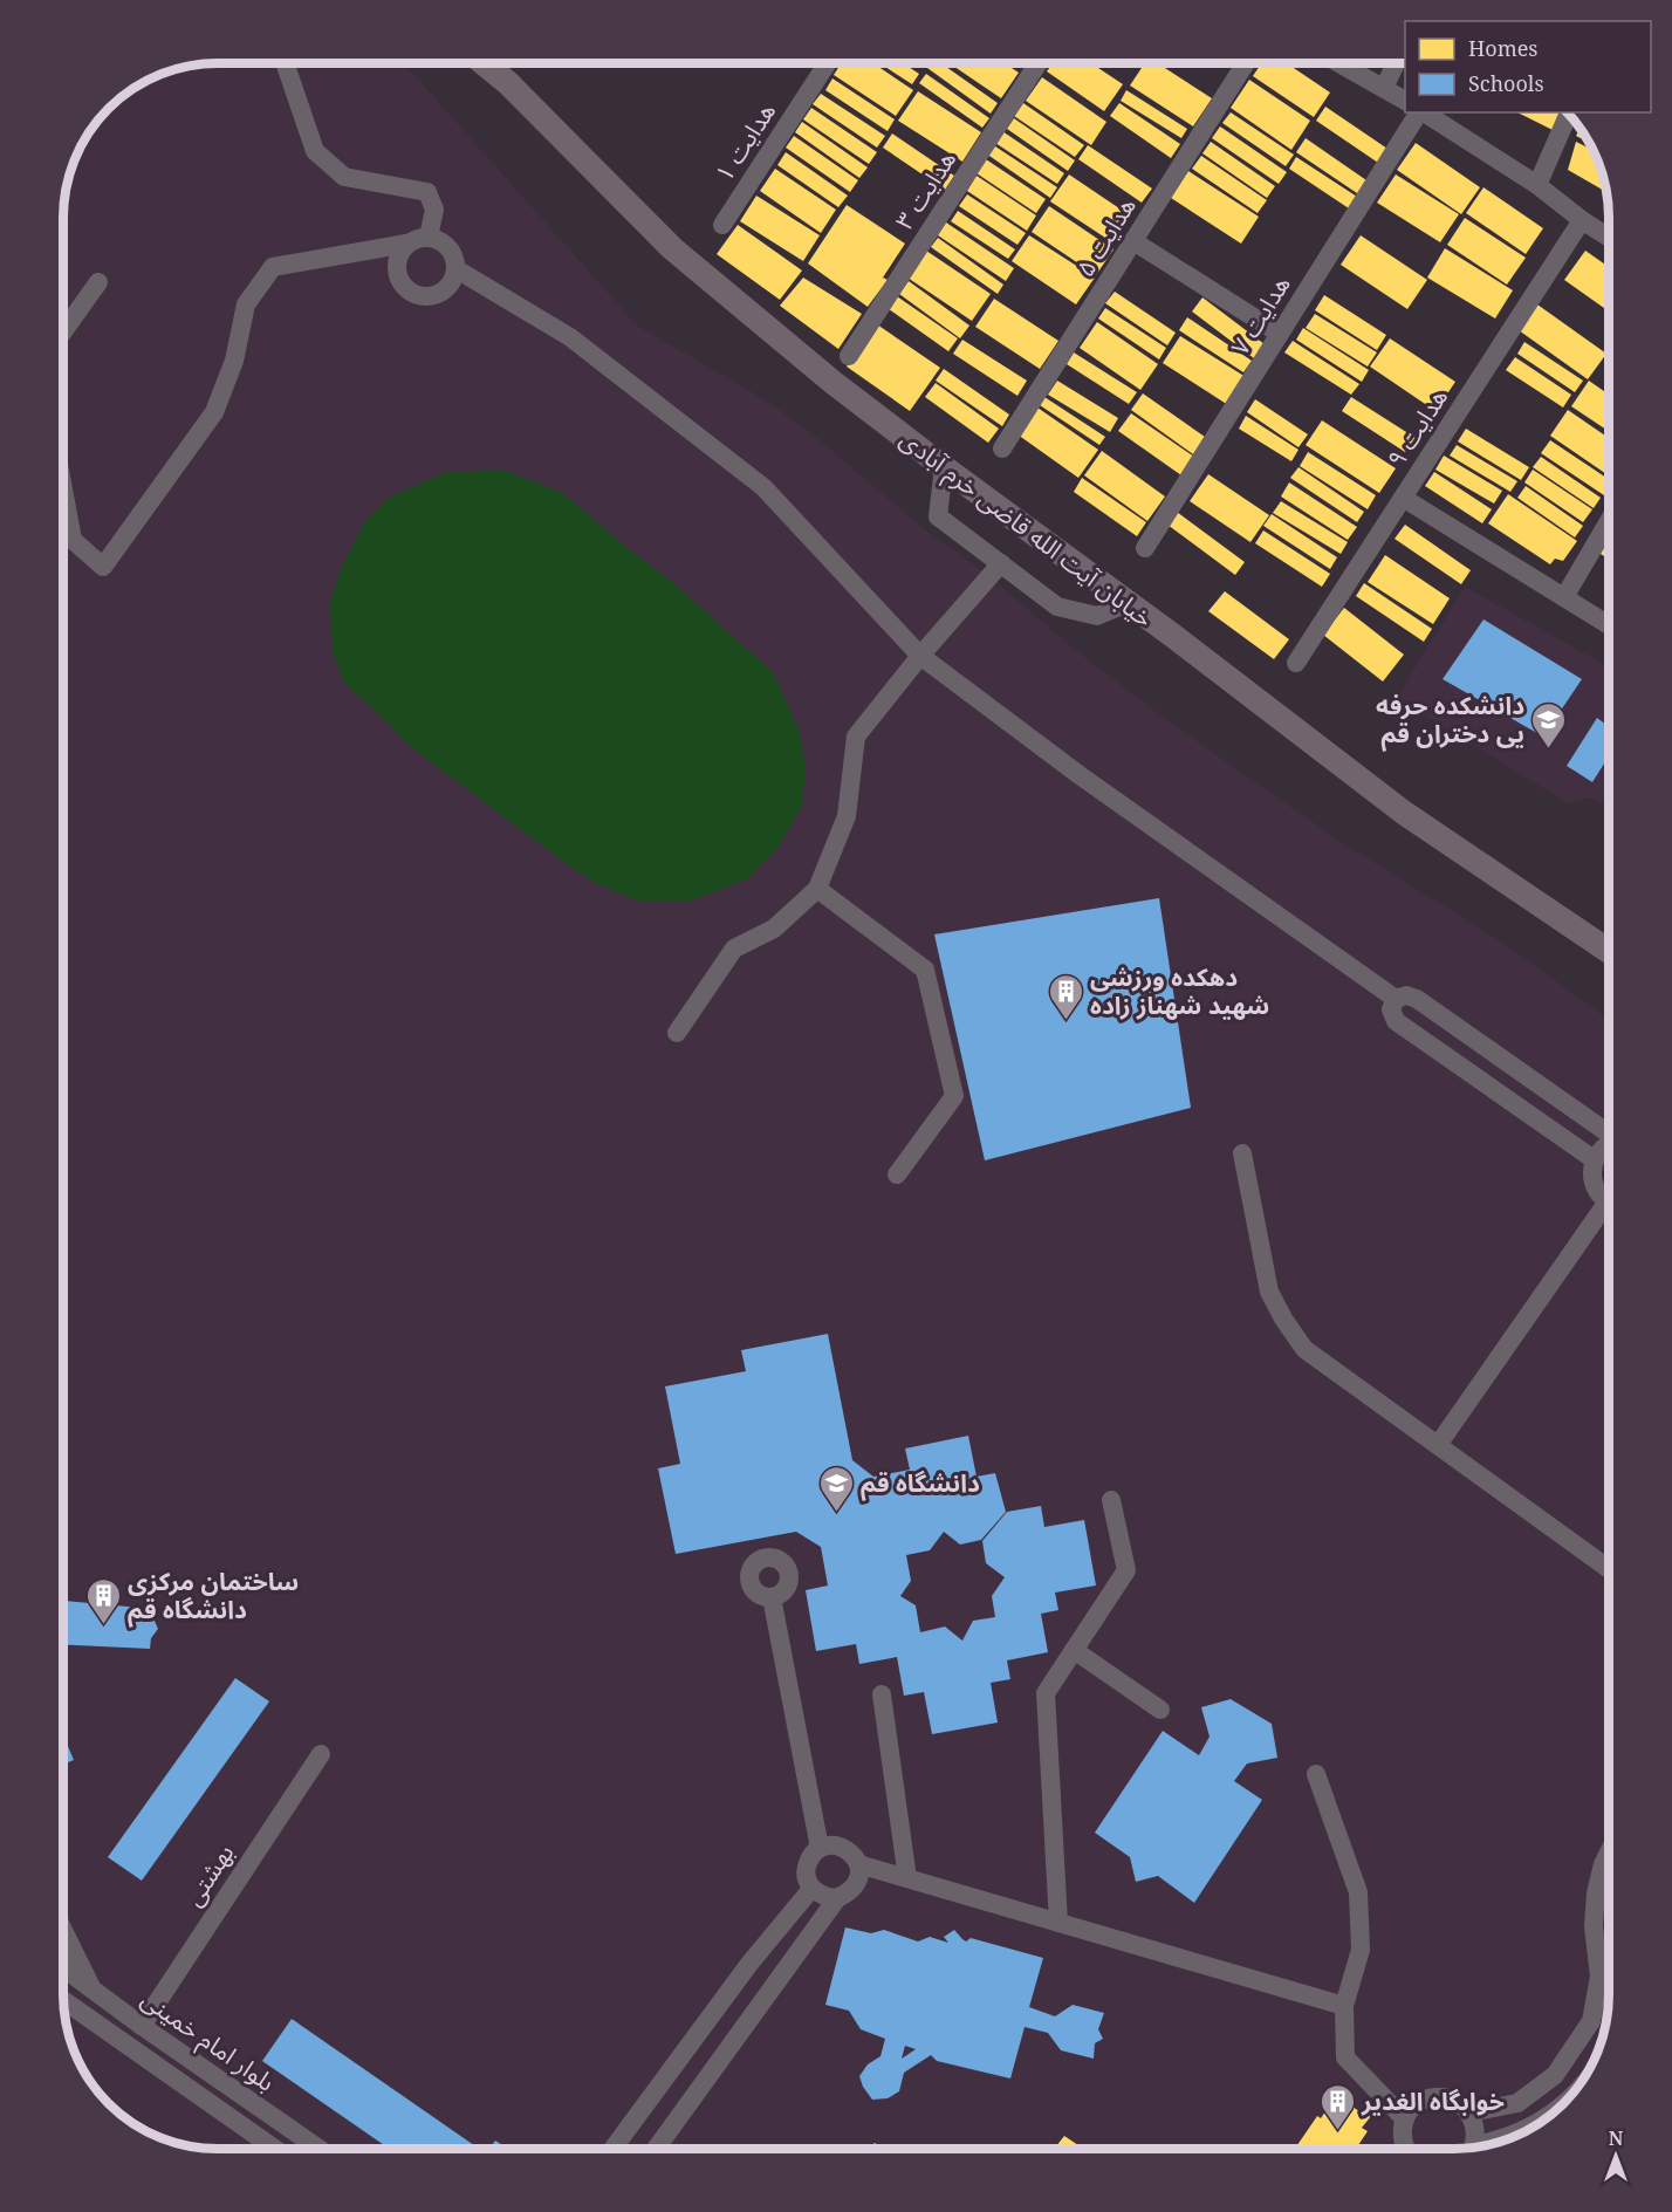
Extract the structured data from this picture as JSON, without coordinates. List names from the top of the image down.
{
  "streets": {
    "main road": ["خیابان آیت الله قاضی خرم آبادی"],
    "street": [
      "هدایت ۱",
      "هدایت ۳",
      "هدایت ۵",
      "هدایت ۷",
      "هدایت ۹",
      "بهشتی",
      "بلوار امام خمینی"
    ]
  },
  "crossings": [
    ["بهشتی", "بلوار امام خمینی"]
  ],
  "places": {
    "school or university": ["دانشکده حرفه یی دختران قم", "دانشگاه قم"],
    "building": ["دهکده ورزشی شهید شهناز زاده", "ساختمان مرکزی دانشگاه قم", "خوابگاه الغدیر"]
  },
  "legend": ["Homes", "Schools"],
  "north": "top"
}
